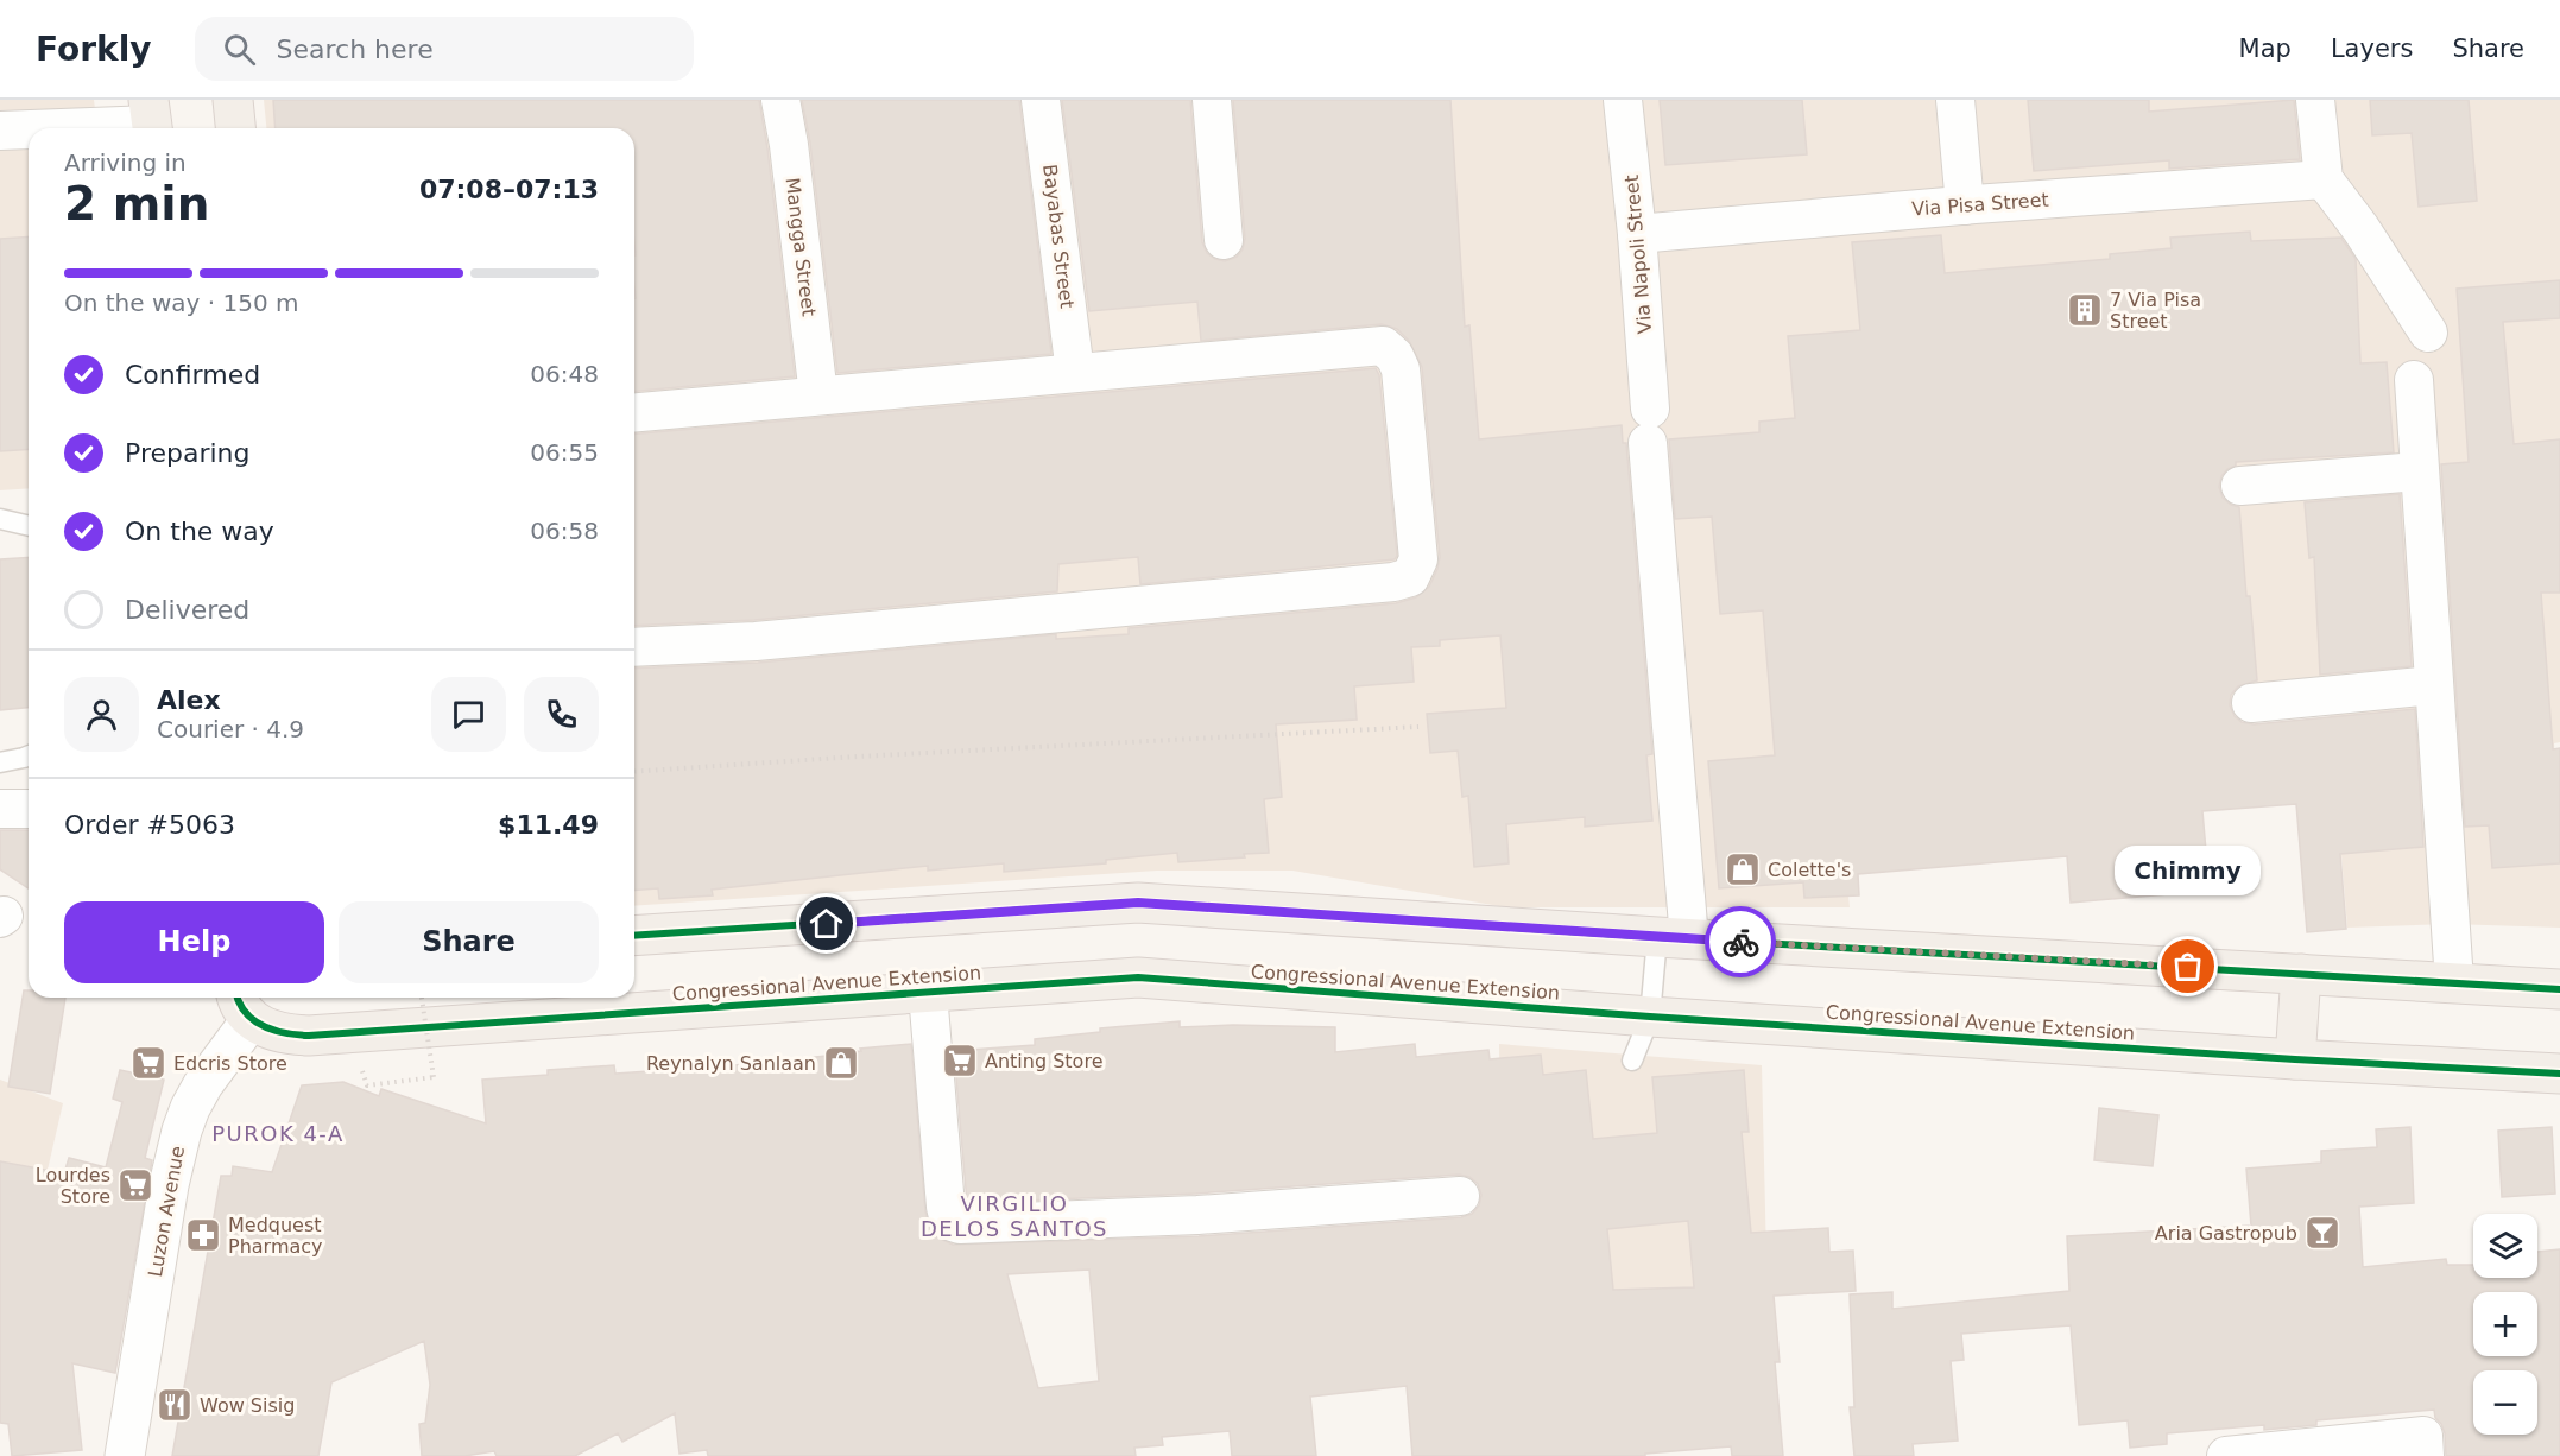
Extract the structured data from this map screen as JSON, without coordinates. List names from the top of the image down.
{
  "streets": {
    "main road": ["Congressional Avenue Extension", "Luzon Avenue"],
    "street": [
      "Via Pisa Street",
      "Bayabas Street",
      "Mangga Street",
      "Via Napoli Street"
    ]
  },
  "crossings": [
    ["Via Pisa Street", "Via Napoli Street"],
    ["Congressional Avenue Extension", "Luzon Avenue"]
  ],
  "districts": ["PUROK 4-A", "VIRGILIO DELOS SANTOS"],
  "places": {
    "building": ["7 Via Pisa Street"],
    "shop": ["Colette's", "Reynalyn Sanlaan"],
    "other": ["Chimmy"],
    "supermarket": ["Anting Store", "Edcris Store", "Lourdes Store"],
    "bar": ["Aria Gastropub"],
    "pharmacy": ["Medquest Pharmacy"],
    "restaurant": ["Wow Sisig"]
  },
  "page": {
    "header": "Forkly",
    "search": "Search here",
    "nav": ["Map", "Layers", "Share"],
    "heading": ["2 min", "Arriving in", "07:08–07:13"],
    "panel": [
      "Alex",
      "Courier · 4.9",
      "Order #5063",
      "$11.49"
    ],
    "bar": "On the way · 150 m",
    "list": [
      ["Confirmed", "06:48"],
      ["Preparing", "06:55"],
      ["On the way", "06:58"],
      "Delivered"
    ],
    "bubble": "Chimmy",
    "buttons": ["Help", "Share"],
    "map_buttons": ["+", "−"]
  }
}
